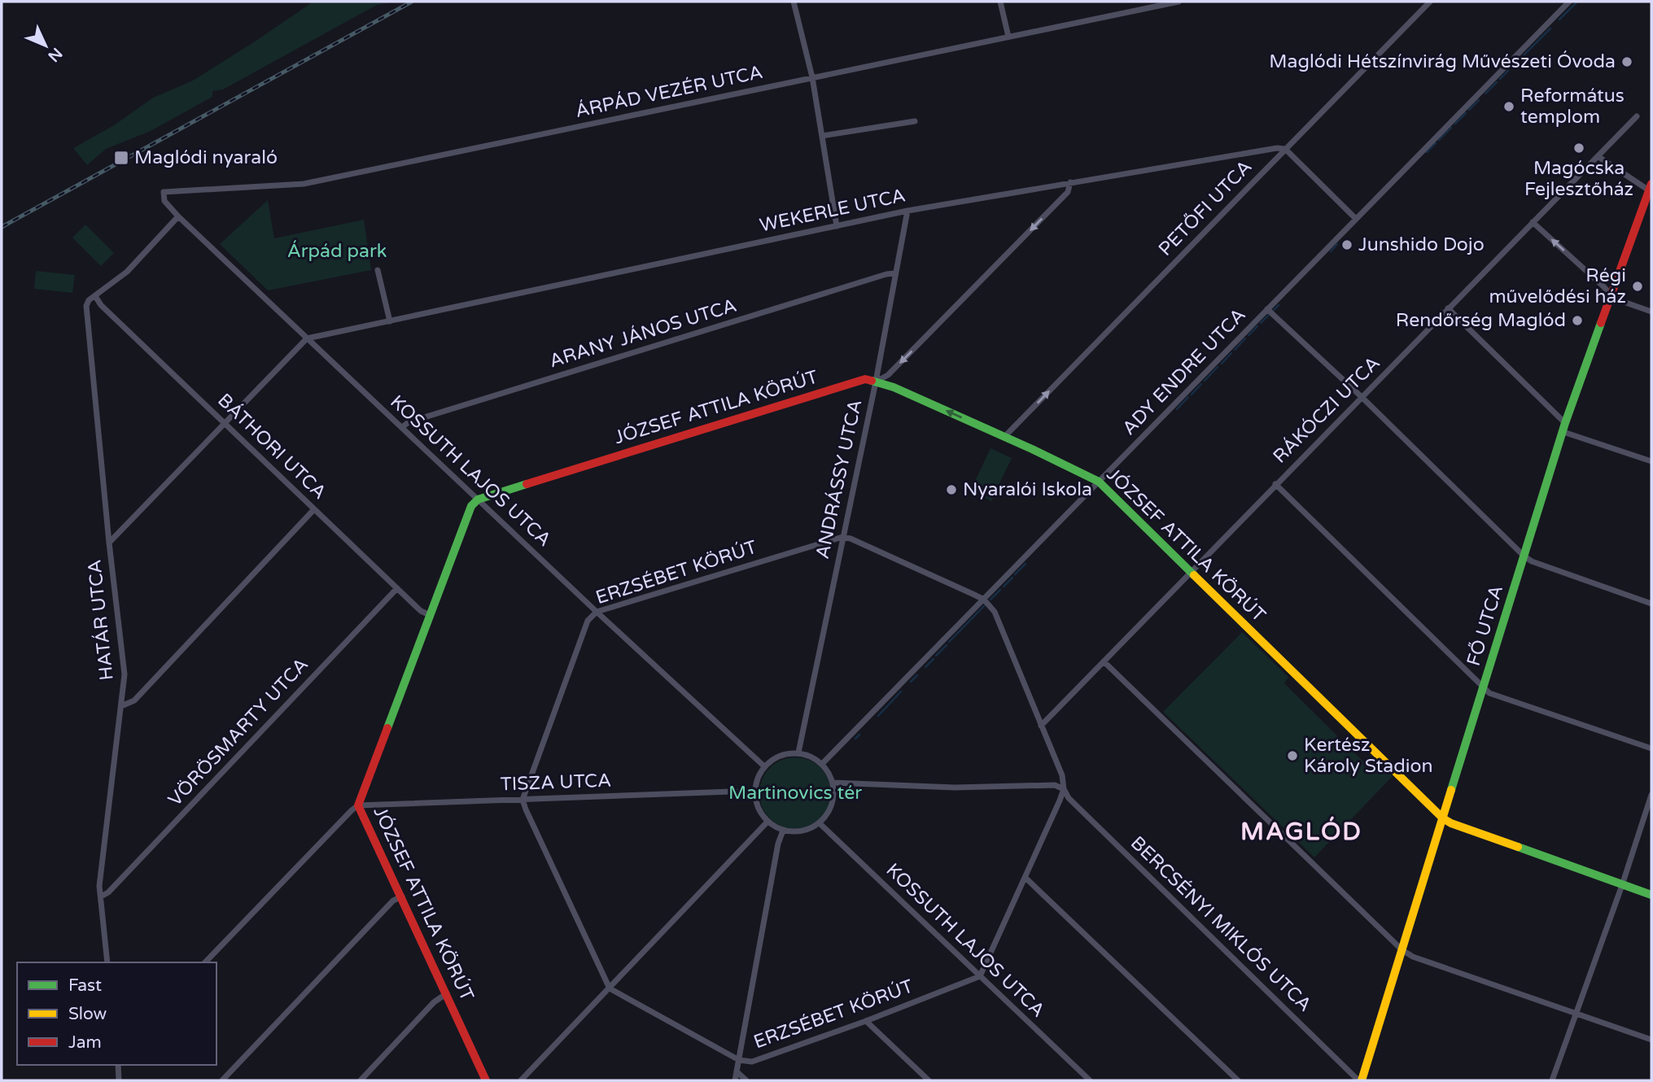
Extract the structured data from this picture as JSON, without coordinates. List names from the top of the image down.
{
  "streets": {
    "street": [
      "ÁRPÁD VEZÉR UTCA",
      "PETŐFI UTCA",
      "WEKERLE UTCA",
      "ARANY JÁNOS UTCA",
      "ADY ENDRE UTCA",
      "JÓZSEF ATTILA KÖRÚT",
      "RÁKÓCZI UTCA",
      "BÁTHORI UTCA",
      "KOSSUTH LAJOS UTCA",
      "ANDRÁSSY UTCA",
      "ERZSÉBET KÖRÚT",
      "HATÁR UTCA",
      "FŐ UTCA",
      "VÖRÖSMARTY UTCA",
      "TISZA UTCA",
      "BERCSÉNYI MIKLÓS UTCA"
    ]
  },
  "crossings": [
    ["ÁRPÁD VEZÉR UTCA", "KOSSUTH LAJOS UTCA"],
    ["PETŐFI UTCA", "WEKERLE UTCA"],
    ["PETŐFI UTCA", "JÓZSEF ATTILA KÖRÚT"],
    ["WEKERLE UTCA", "KOSSUTH LAJOS UTCA"],
    ["WEKERLE UTCA", "ANDRÁSSY UTCA"],
    ["ARANY JÁNOS UTCA", "KOSSUTH LAJOS UTCA"],
    ["ARANY JÁNOS UTCA", "ANDRÁSSY UTCA"],
    ["ADY ENDRE UTCA", "JÓZSEF ATTILA KÖRÚT"],
    ["ADY ENDRE UTCA", "KOSSUTH LAJOS UTCA"],
    ["ADY ENDRE UTCA", "ANDRÁSSY UTCA"],
    ["ADY ENDRE UTCA", "TISZA UTCA"],
    ["JÓZSEF ATTILA KÖRÚT", "RÁKÓCZI UTCA"],
    ["JÓZSEF ATTILA KÖRÚT", "BÁTHORI UTCA"],
    ["JÓZSEF ATTILA KÖRÚT", "KOSSUTH LAJOS UTCA"],
    ["JÓZSEF ATTILA KÖRÚT", "ANDRÁSSY UTCA"],
    ["JÓZSEF ATTILA KÖRÚT", "FŐ UTCA"],
    ["JÓZSEF ATTILA KÖRÚT", "TISZA UTCA"],
    ["BÁTHORI UTCA", "HATÁR UTCA"],
    ["BÁTHORI UTCA", "VÖRÖSMARTY UTCA"],
    ["KOSSUTH LAJOS UTCA", "ANDRÁSSY UTCA"],
    ["KOSSUTH LAJOS UTCA", "ERZSÉBET KÖRÚT"],
    ["KOSSUTH LAJOS UTCA", "TISZA UTCA"],
    ["ANDRÁSSY UTCA", "ERZSÉBET KÖRÚT"],
    ["ANDRÁSSY UTCA", "TISZA UTCA"],
    ["ERZSÉBET KÖRÚT", "TISZA UTCA"],
    ["HATÁR UTCA", "VÖRÖSMARTY UTCA"],
    ["FŐ UTCA", "BERCSÉNYI MIKLÓS UTCA"]
  ],
  "one_way": ["PETŐFI UTCA"],
  "districts": ["MAGLÓD"],
  "parks": ["Árpád park", "Martinovics tér"],
  "places": {
    "other": [
      "Maglódi Hétszínvirág Művészeti Óvoda",
      "Református templom",
      "Magócska Fejlesztőház",
      "Junshido Dojo",
      "Régi művelődési ház",
      "Rendőrség Maglód",
      "Nyaralói Iskola",
      "Kertész Károly Stadion"
    ],
    "transit": ["Maglódi nyaraló"]
  },
  "legend": ["Fast", "Slow", "Jam"],
  "north": "bottom right"
}
